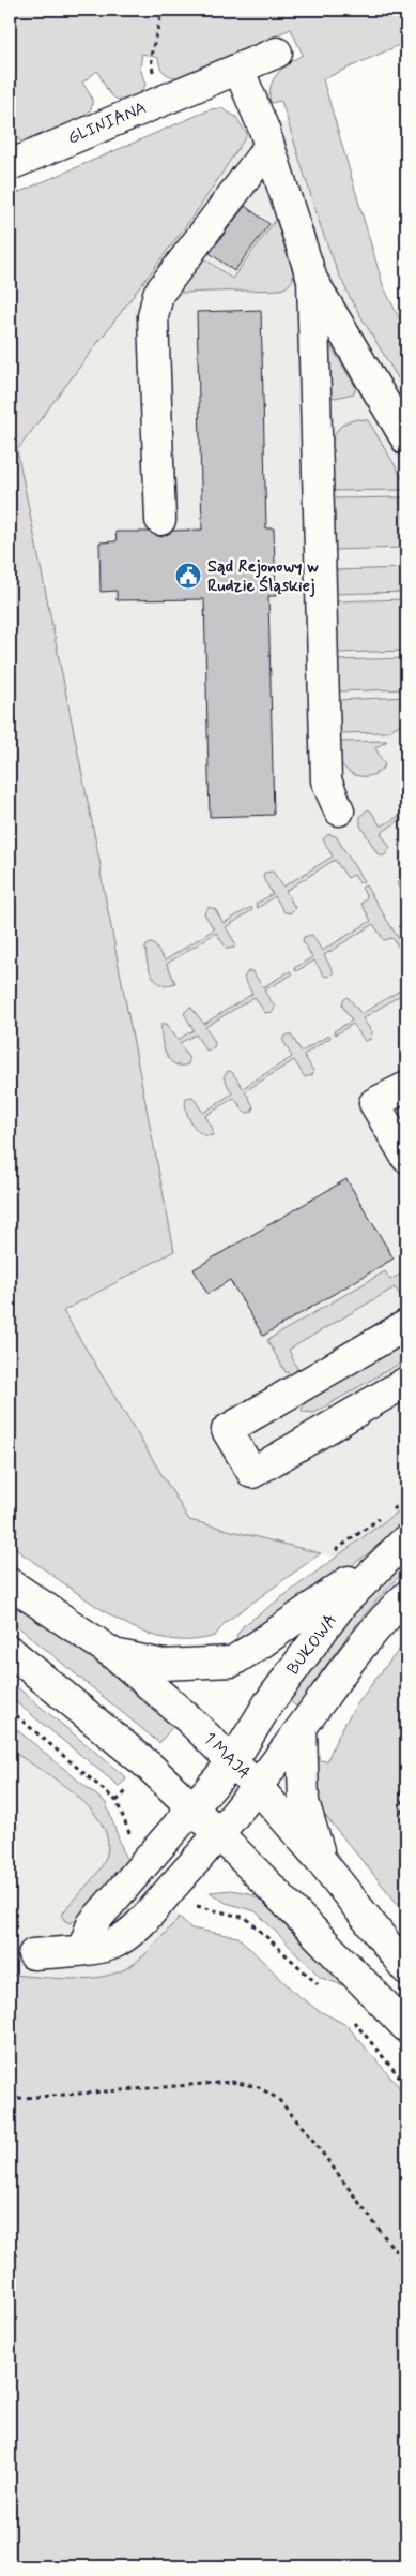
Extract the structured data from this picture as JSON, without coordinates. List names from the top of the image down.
{
  "streets": {
    "street": ["GLINIANA", "BUKOWA", "1 MAJA"]
  },
  "crossings": [
    ["BUKOWA", "1 MAJA"]
  ],
  "places": {
    "public building": ["Sąd Rejonowy w Rudzie Śląskiej"]
  }
}
